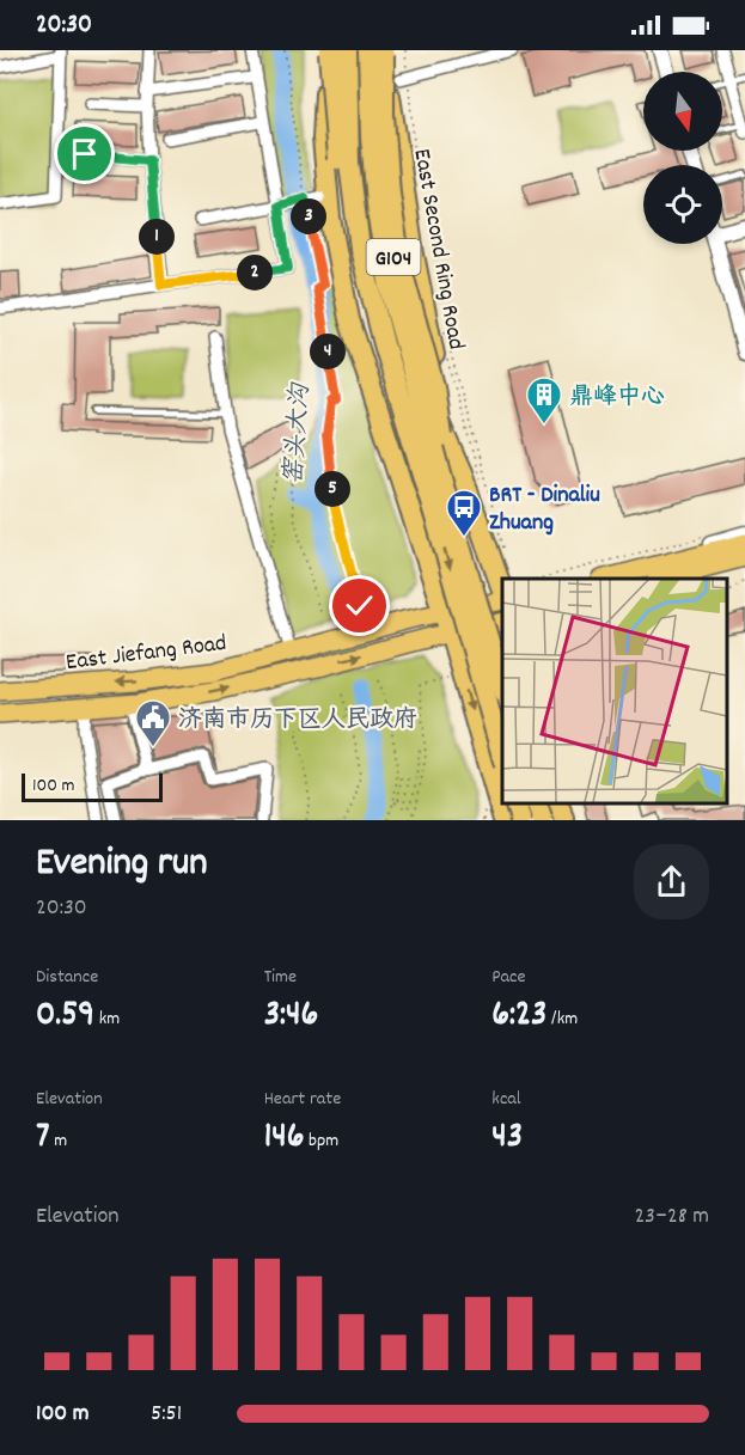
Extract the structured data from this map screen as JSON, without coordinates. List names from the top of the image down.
{
  "streets": {
    "highway": ["East Second Ring Road", "G104"],
    "main road": ["East Jiefang Road"]
  },
  "crossings": [
    ["G104", "East Jiefang Road"]
  ],
  "water": ["窑头大沟"],
  "places": {
    "building": ["鼎峰中心"],
    "bus stop": ["BRT - Dinaliu Zhuang"],
    "public building": ["济南市历下区人民政府"]
  },
  "scale_bar": "100 m",
  "north": "bottom",
  "page": {
    "status": "20:30",
    "pins": [
      "3",
      "1",
      "2",
      "4",
      "5"
    ],
    "scale": "100 m",
    "heading": ["Evening run", "20:30"],
    "stats": [
      ["Distance", "0.59 km"],
      ["Time", "3:46"],
      ["Pace", "6:23 /km"],
      ["Elevation", "7 m"],
      ["Heart rate", "146 bpm"],
      ["kcal", "43"]
    ],
    "chart": ["Elevation", "23–28 m"],
    "list": [
      {
        "name": "100 m",
        "note": "5:51"
      }
    ]
  }
}
